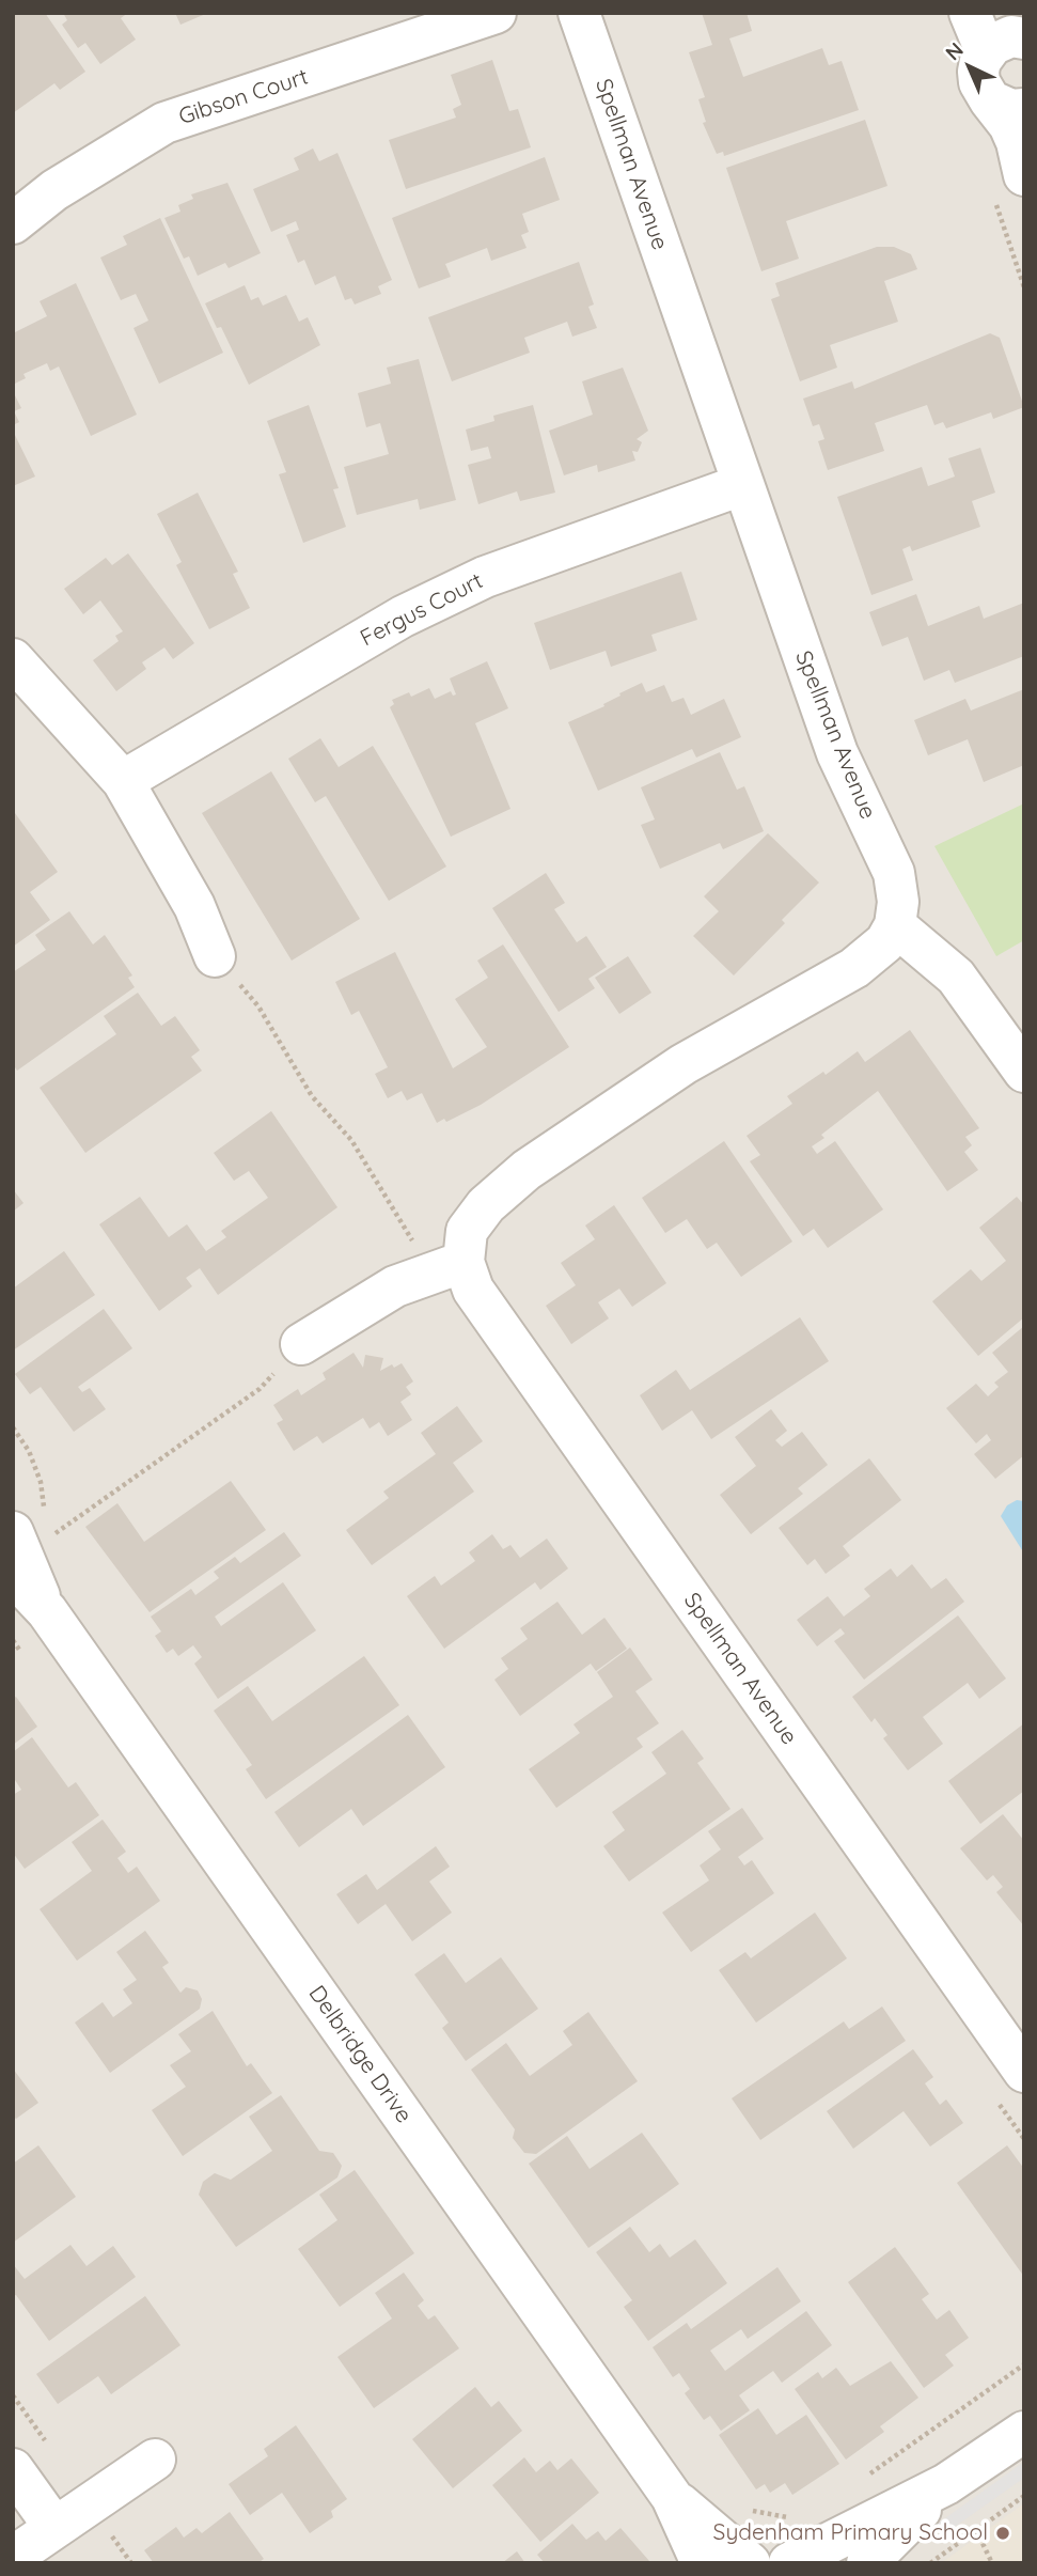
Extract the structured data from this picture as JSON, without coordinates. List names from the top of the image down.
{
  "streets": {
    "street": [
      "Gibson Court",
      "Spellman Avenue",
      "Fergus Court",
      "Delbridge Drive"
    ]
  },
  "crossings": [
    ["Spellman Avenue", "Fergus Court"]
  ],
  "places": ["Sydenham Primary School"],
  "north": "top left"
}
